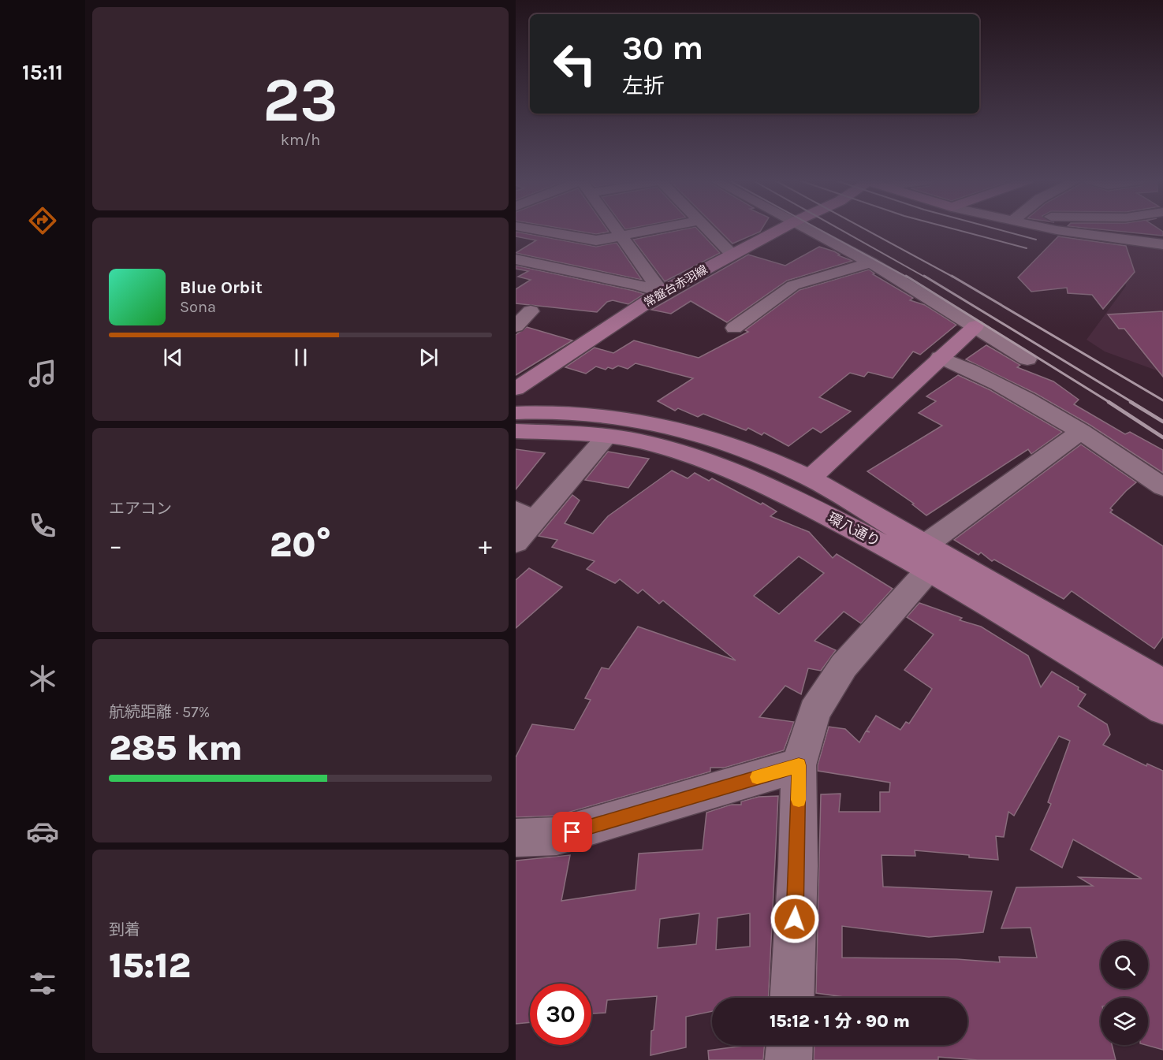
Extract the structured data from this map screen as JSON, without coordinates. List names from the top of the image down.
{
  "streets": {
    "main road": ["常盤台赤羽線", "環八通り"]
  },
  "page": {
    "tabs": "15:11",
    "tile": [
      ["23", "km/h"],
      "エアコン",
      ["航続距離 · 57%", "285 km"],
      ["到着", "15:12"]
    ],
    "turn": ["30 m", "左折"],
    "song": ["Blue Orbit", "Sona"],
    "heat": ["−", "20°", "+"],
    "limit": "30",
    "trip": "15:12 · 1 分 · 90 m"
  }
}
